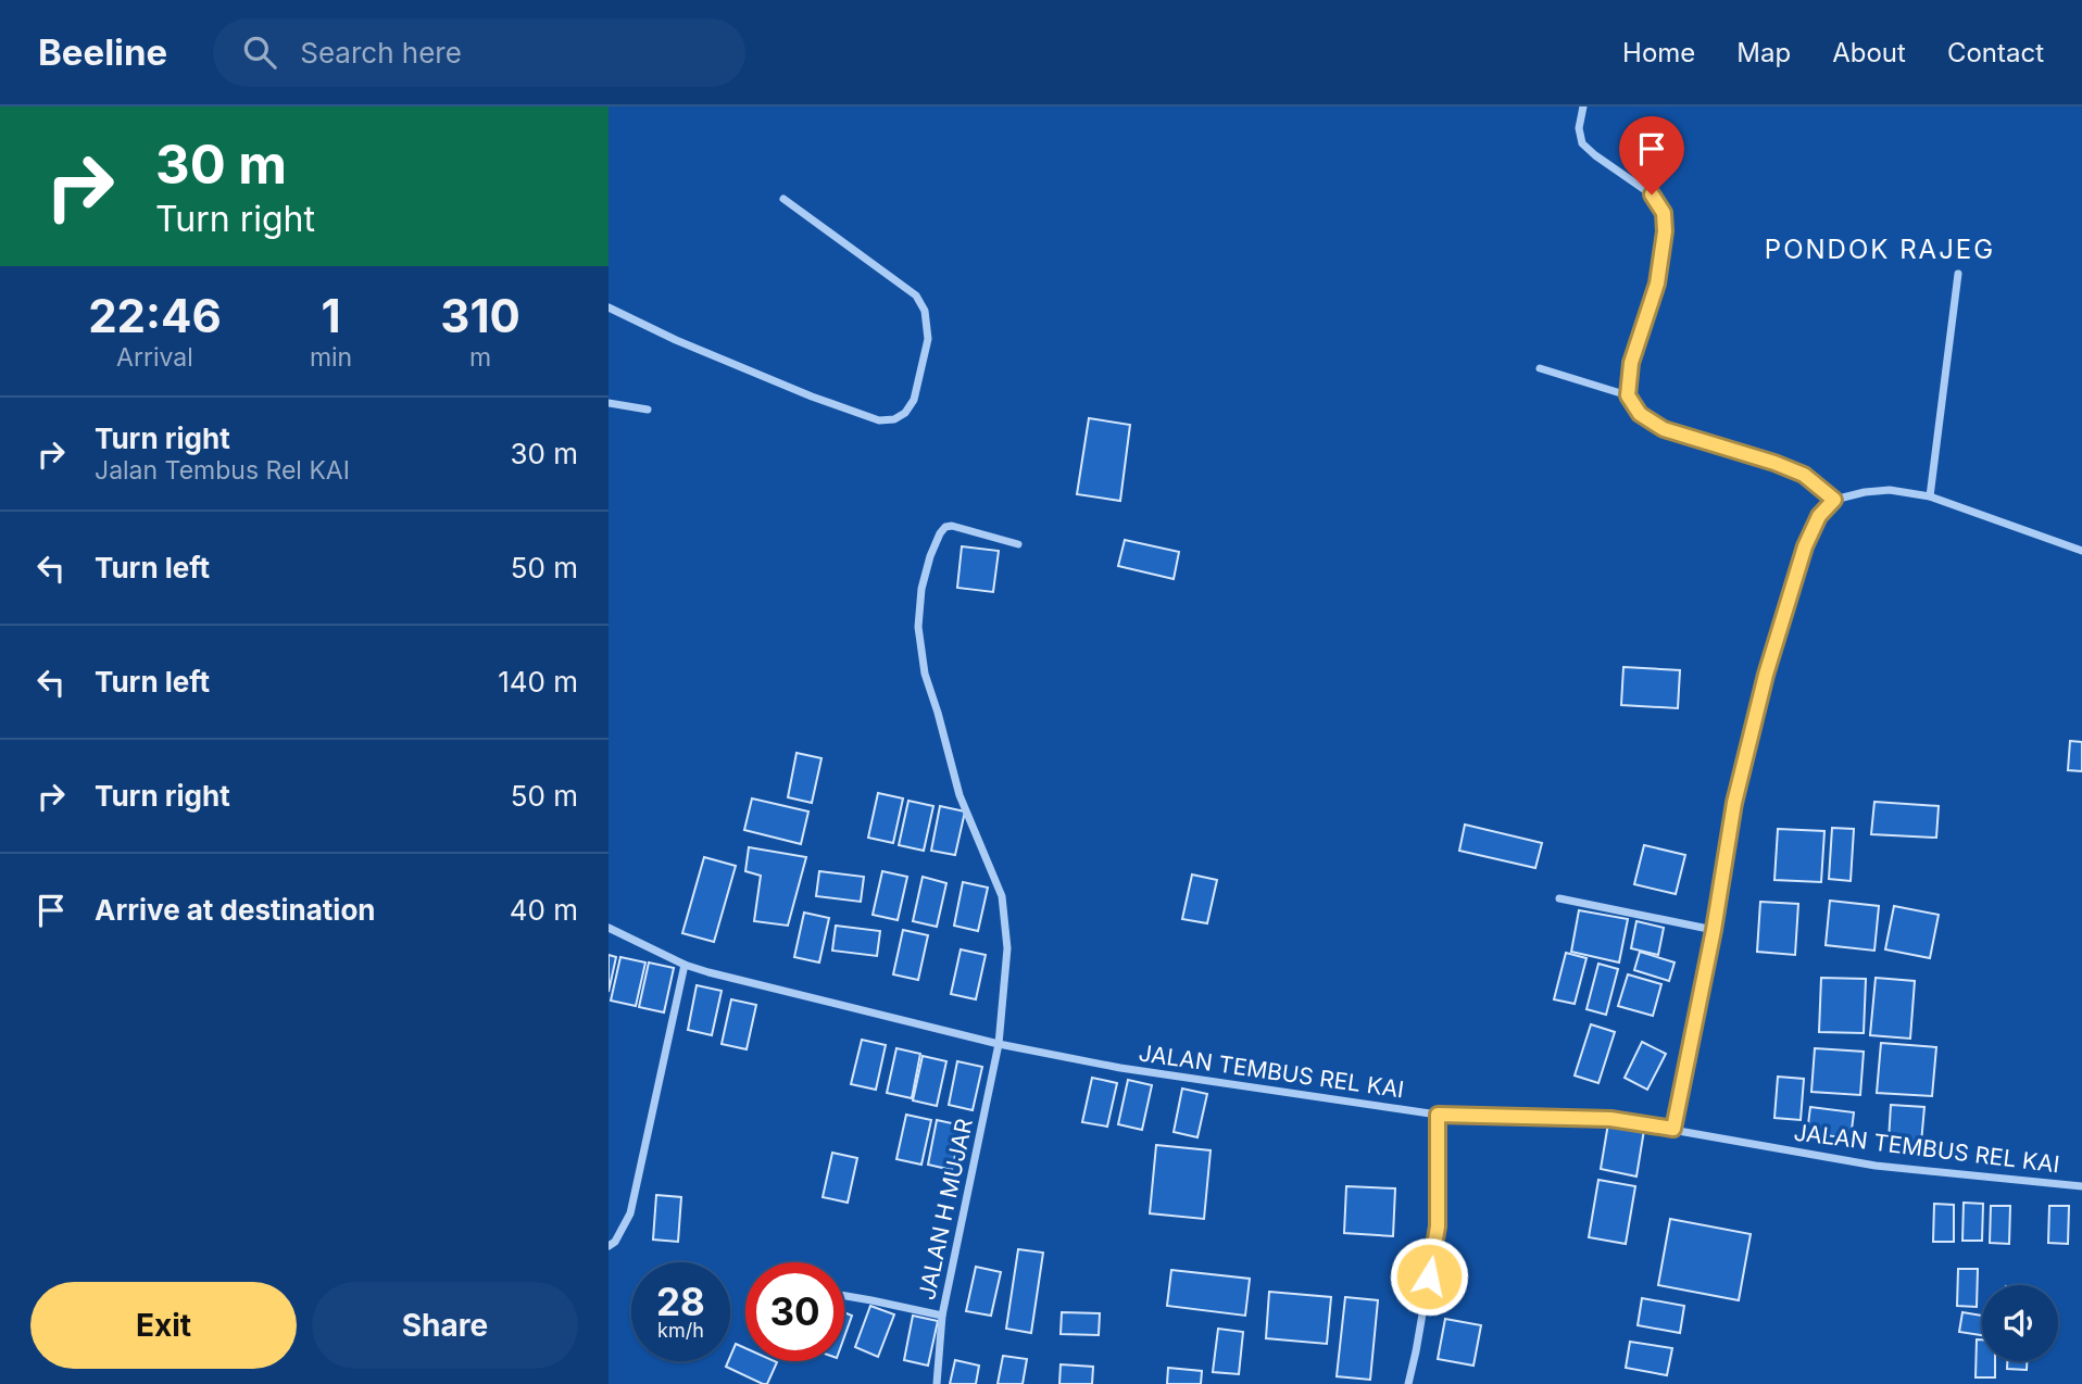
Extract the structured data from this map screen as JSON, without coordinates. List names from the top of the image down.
{
  "streets": {
    "street": ["JALAN TEMBUS REL KAI", "JALAN H MUJAR"]
  },
  "crossings": [
    ["JALAN TEMBUS REL KAI", "JALAN H MUJAR"]
  ],
  "districts": ["PONDOK RAJEG"],
  "page": {
    "header": "Beeline",
    "search": "Search here",
    "nav": [
      "Home",
      "Map",
      "About",
      "Contact"
    ],
    "turn": ["30 m", "Turn right"],
    "eta": [
      "22:46",
      "Arrival",
      "1",
      "min",
      "310",
      "m"
    ],
    "list": [
      {
        "name": "Turn right",
        "note": "Jalan Tembus Rel KAI",
        "value": "30 m"
      },
      {
        "name": "Turn left",
        "value": "50 m"
      },
      {
        "name": "Turn left",
        "value": "140 m"
      },
      {
        "name": "Turn right",
        "value": "50 m"
      },
      {
        "name": "Arrive at destination",
        "value": "40 m"
      }
    ],
    "speed": "28 km/h",
    "limit": "30",
    "buttons": ["Exit", "Share"]
  }
}
